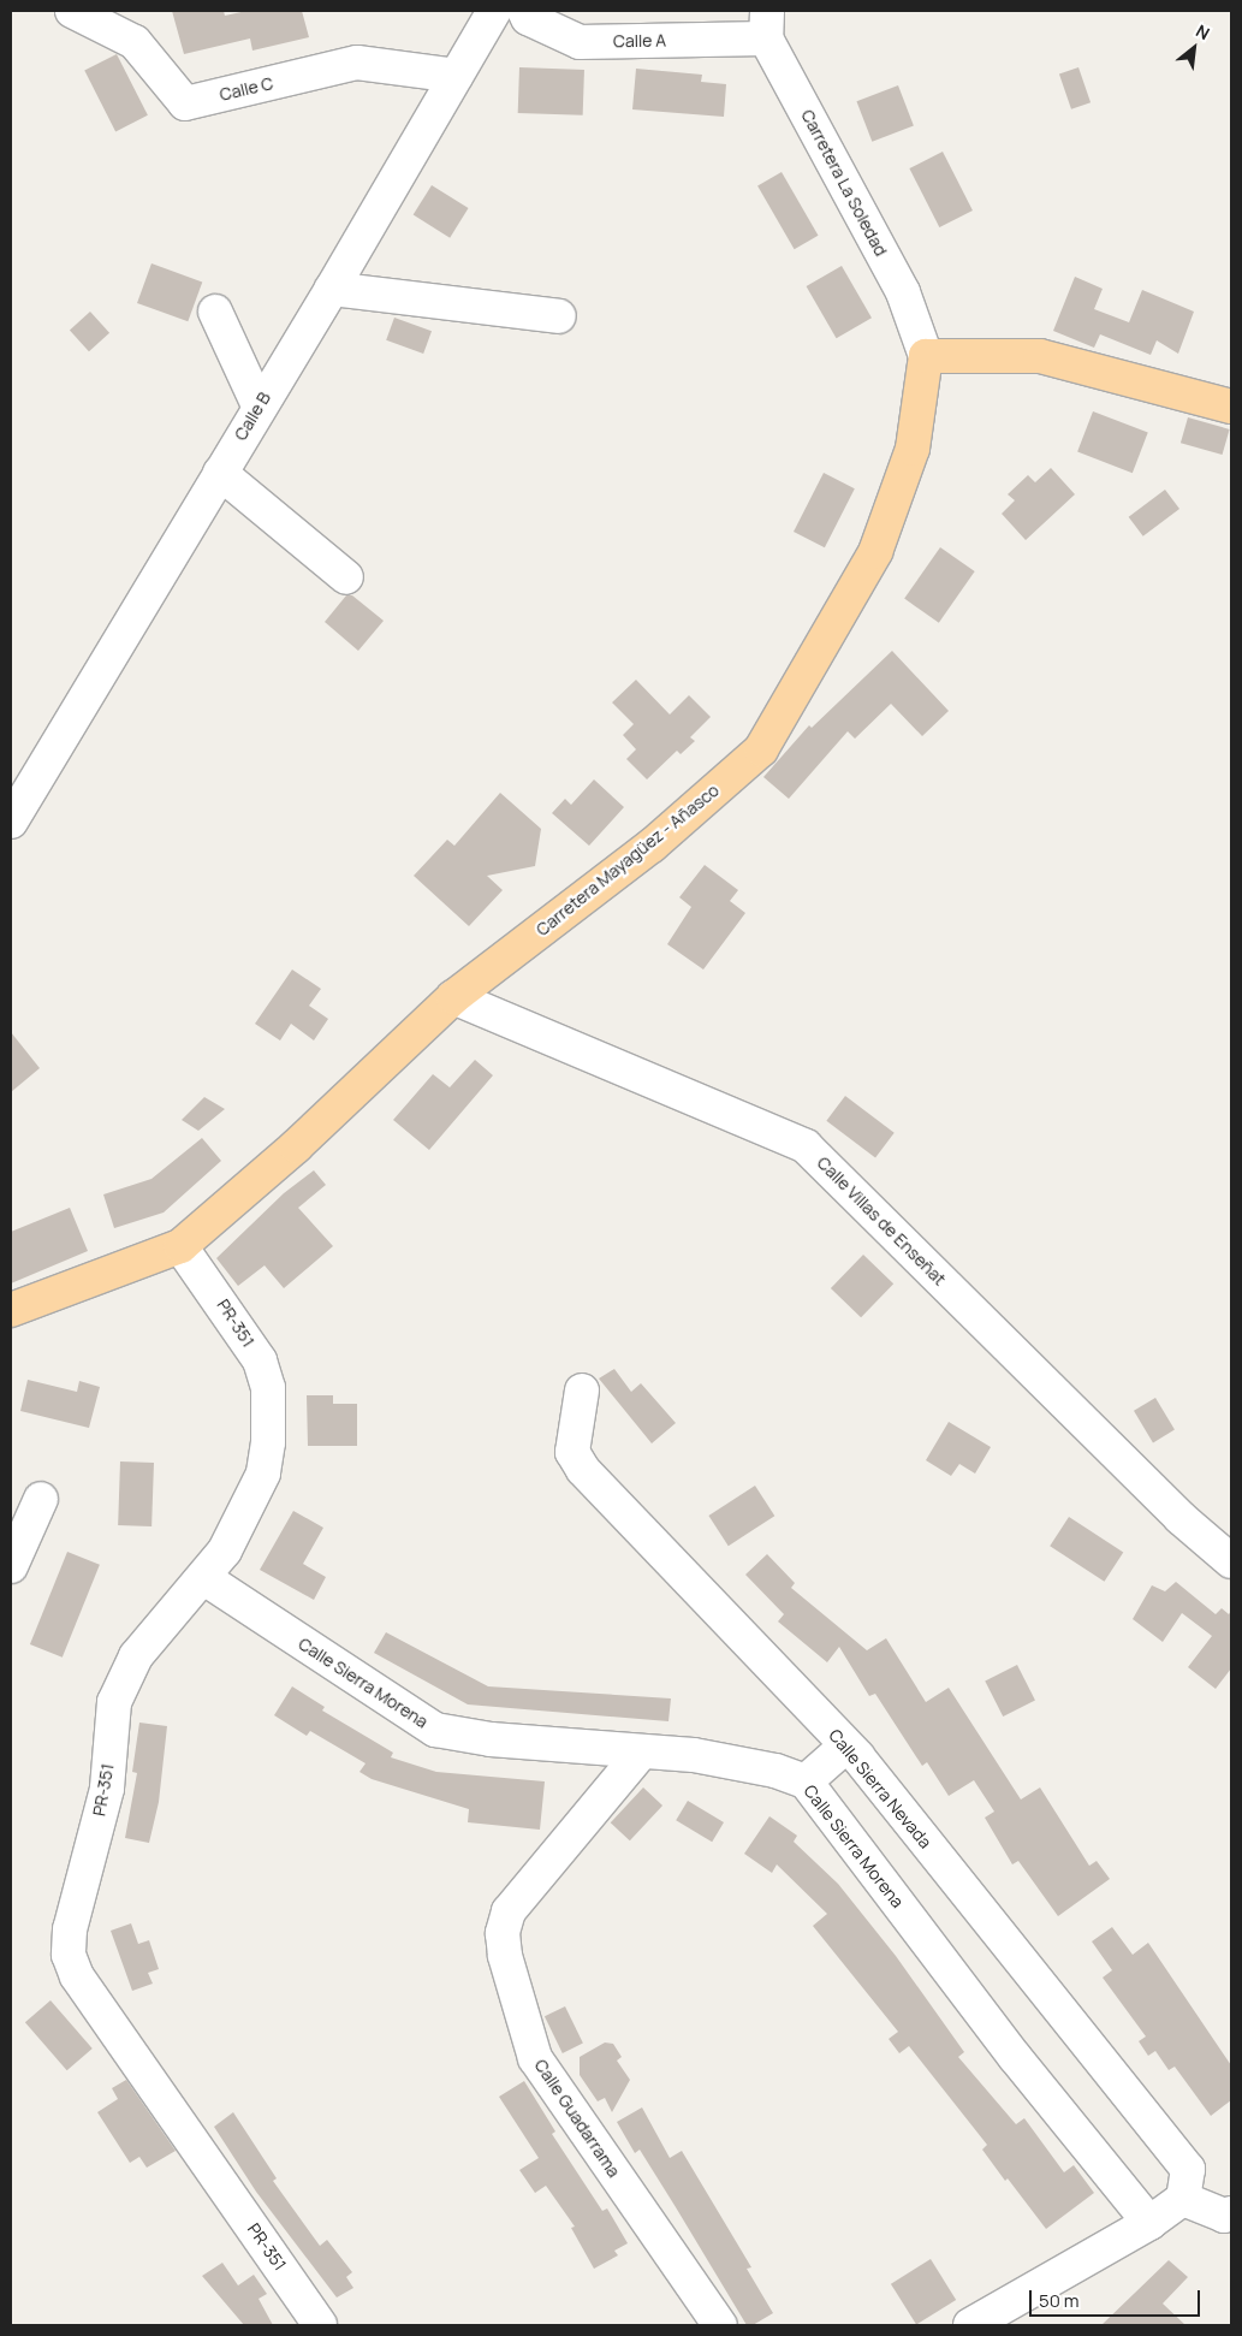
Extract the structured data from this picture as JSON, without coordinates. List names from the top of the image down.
{
  "streets": {
    "main road": ["Carretera Mayagüez - Añasco"],
    "street": [
      "Calle A",
      "Calle C",
      "Carretera La Soledad",
      "Calle B",
      "Calle Villas de Enseñat",
      "PR-351",
      "Calle Sierra Morena",
      "Calle Sierra Nevada",
      "Calle Guadarrama"
    ]
  },
  "crossings": [
    ["Calle A", "Carretera La Soledad"],
    ["Calle C", "Calle B"],
    ["Carretera La Soledad", "Carretera Mayagüez - Añasco"],
    ["Carretera Mayagüez - Añasco", "Calle Villas de Enseñat"],
    ["Carretera Mayagüez - Añasco", "PR-351"],
    ["PR-351", "Calle Sierra Morena"],
    ["Calle Sierra Morena", "Calle Guadarrama"]
  ],
  "scale_bar": "50 m",
  "north": "top right"
}
